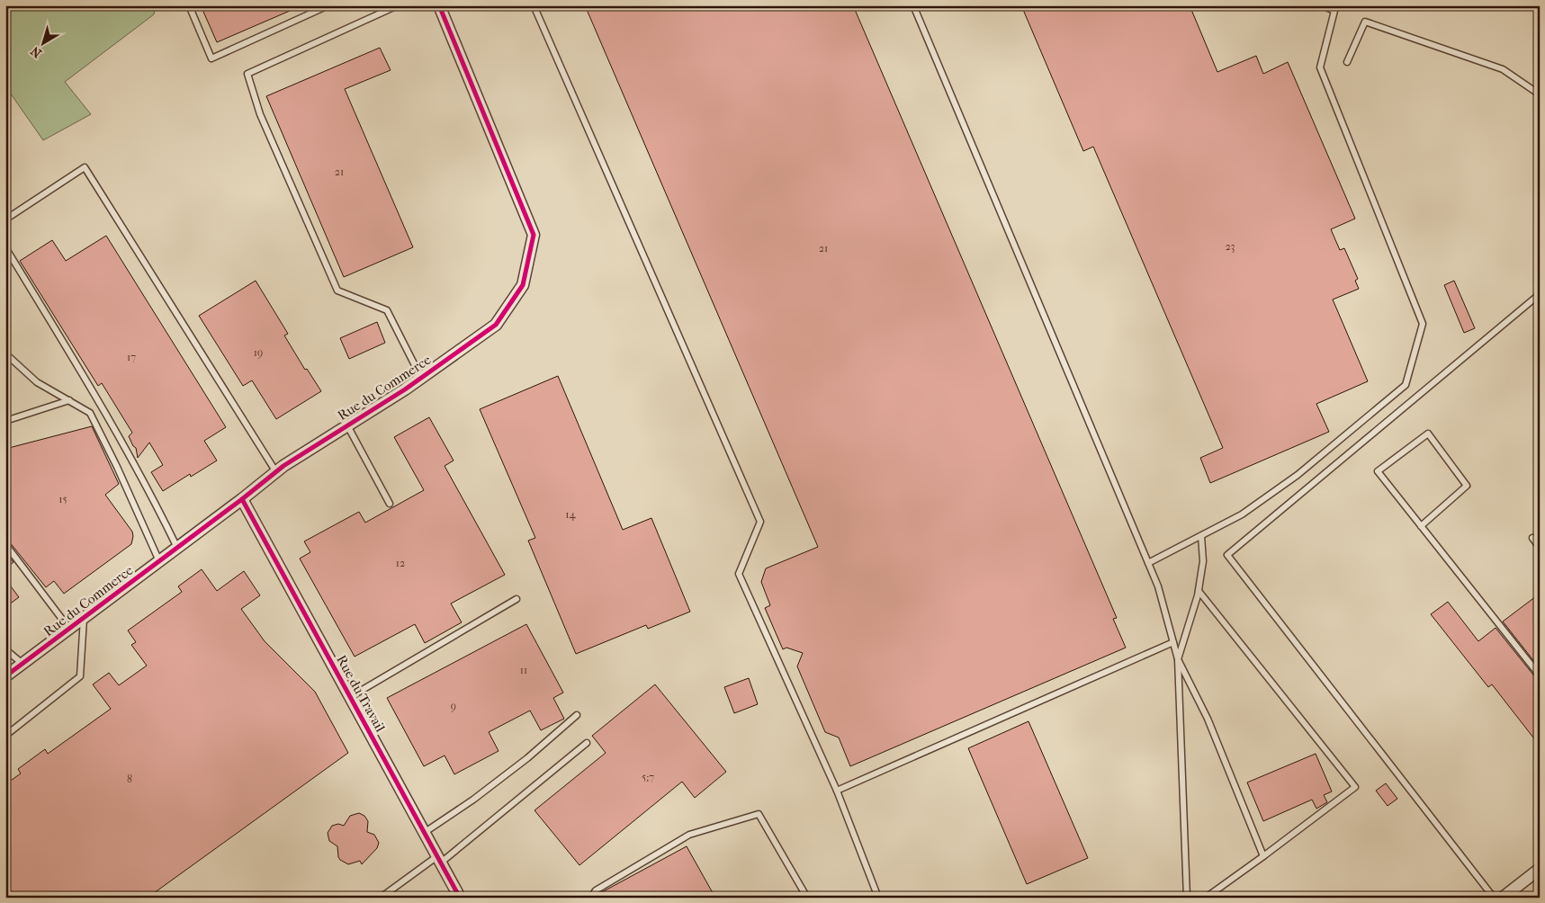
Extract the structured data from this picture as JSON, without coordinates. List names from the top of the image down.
{
  "streets": {
    "street": ["Rue du Commerce", "Rue du Travail"]
  },
  "crossings": [
    ["Rue du Commerce", "Rue du Travail"]
  ],
  "house_numbers": [
    "21",
    "23",
    "21",
    "19",
    "17",
    "15",
    "14",
    "12",
    "11",
    "9",
    "5;7",
    "8"
  ],
  "north": "bottom left"
}
